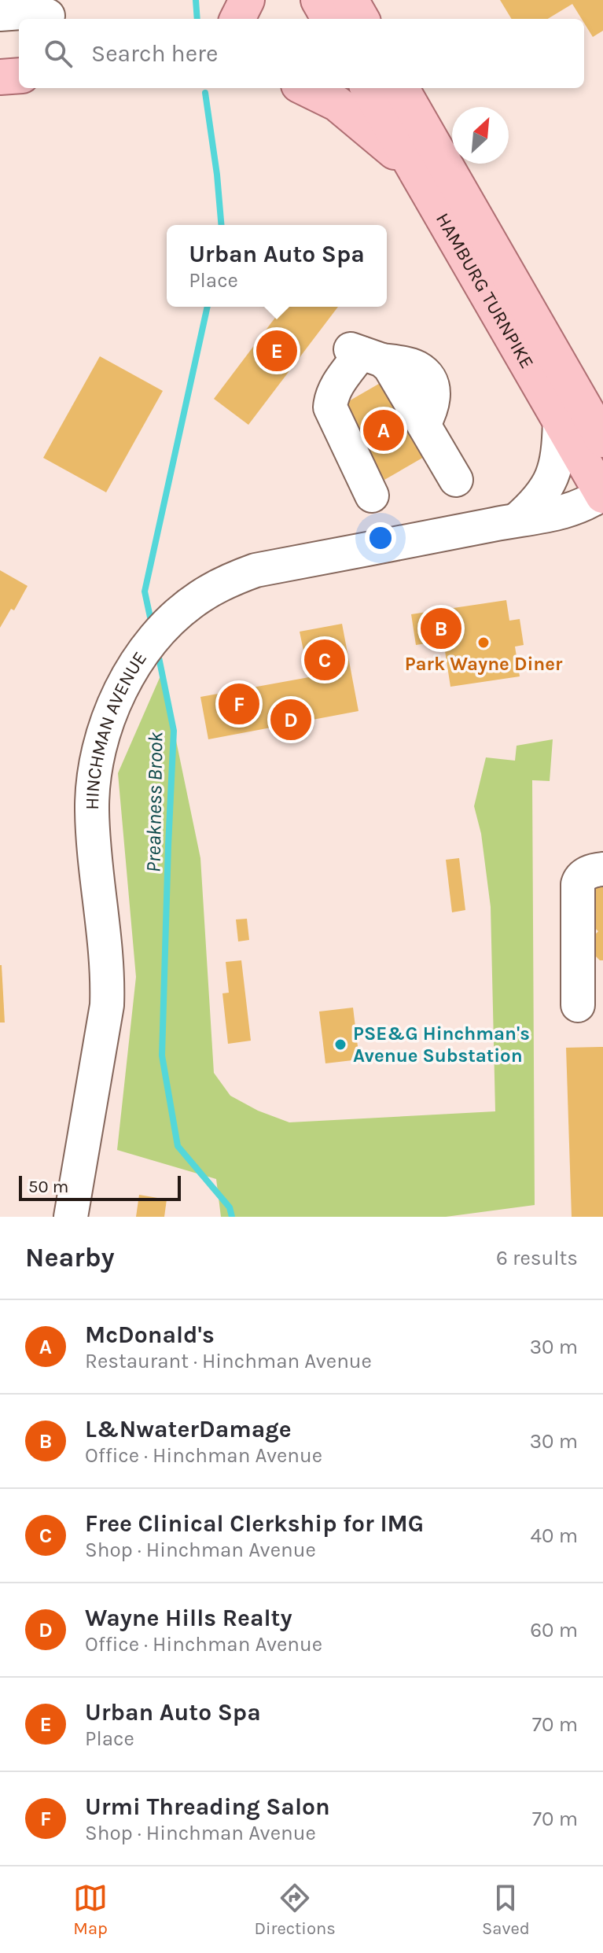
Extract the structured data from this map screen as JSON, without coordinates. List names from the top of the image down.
{
  "streets": {
    "main road": ["HAMBURG TURNPIKE"],
    "street": ["HINCHMAN AVENUE"]
  },
  "crossings": [
    ["HAMBURG TURNPIKE", "HINCHMAN AVENUE"]
  ],
  "water": ["Preakness Brook"],
  "places": ["Park Wayne Diner", "PSE&G Hinchman's Avenue Substation"],
  "scale_bar": "50 m",
  "north": "top right",
  "page": {
    "search": "Search here",
    "popup": ["Urban Auto Spa", "Place"],
    "pins": [
      "E",
      "A",
      "B",
      "C",
      "F",
      "D"
    ],
    "scale": "50 m",
    "heading": ["Nearby", "6 results"],
    "list": [
      {
        "mark": "A",
        "name": "McDonald's",
        "note": "Restaurant · Hinchman Avenue",
        "value": "30 m"
      },
      {
        "mark": "B",
        "name": "L&NwaterDamage",
        "note": "Office · Hinchman Avenue",
        "value": "30 m"
      },
      {
        "mark": "C",
        "name": "Free Clinical Clerkship for IMG",
        "note": "Shop · Hinchman Avenue",
        "value": "40 m"
      },
      {
        "mark": "D",
        "name": "Wayne Hills Realty",
        "note": "Office · Hinchman Avenue",
        "value": "60 m"
      },
      {
        "mark": "E",
        "name": "Urban Auto Spa",
        "note": "Place",
        "value": "70 m"
      },
      {
        "mark": "F",
        "name": "Urmi Threading Salon",
        "note": "Shop · Hinchman Avenue",
        "value": "70 m"
      }
    ],
    "nav": ["Map", "Directions", "Saved"]
  }
}
